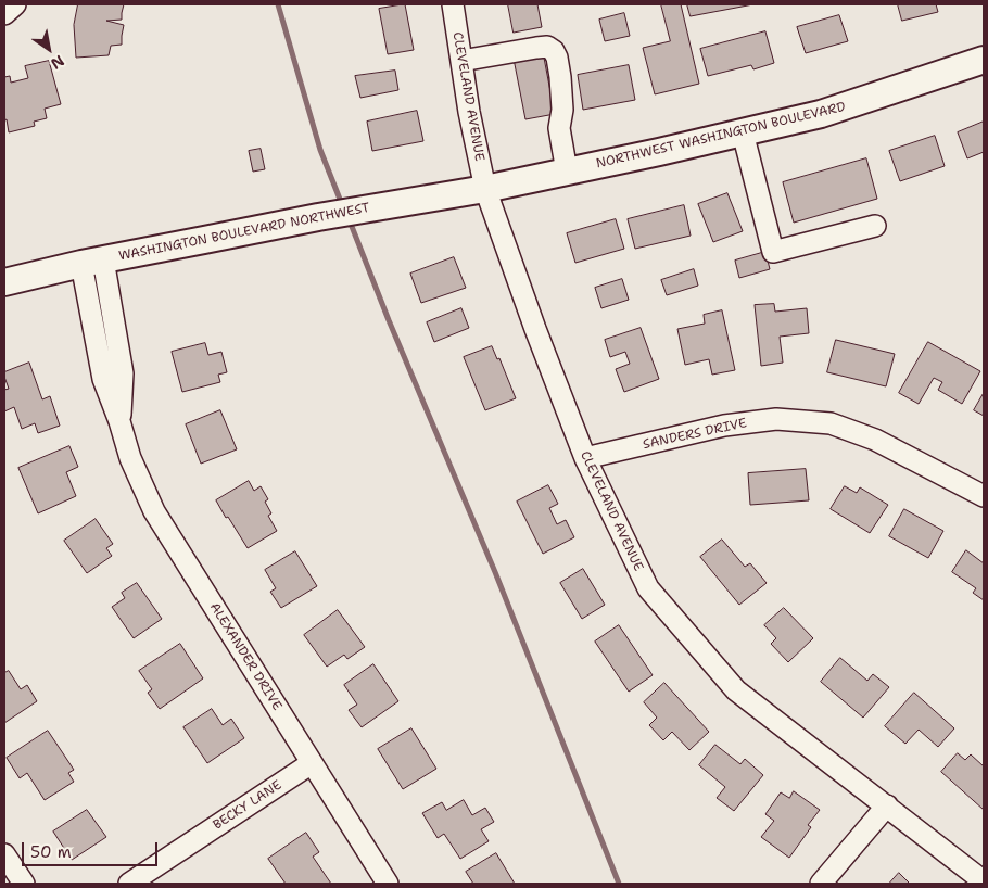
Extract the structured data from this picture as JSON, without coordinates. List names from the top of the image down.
{
  "streets": {
    "main road": ["NORTHWEST WASHINGTON BOULEVARD", "WASHINGTON BOULEVARD NORTHWEST"],
    "street": [
      "CLEVELAND AVENUE",
      "SANDERS DRIVE",
      "ALEXANDER DRIVE",
      "BECKY LANE"
    ]
  },
  "crossings": [
    ["CLEVELAND AVENUE", "NORTHWEST WASHINGTON BOULEVARD"],
    ["CLEVELAND AVENUE", "WASHINGTON BOULEVARD NORTHWEST"],
    ["CLEVELAND AVENUE", "SANDERS DRIVE"],
    ["NORTHWEST WASHINGTON BOULEVARD", "WASHINGTON BOULEVARD NORTHWEST"],
    ["WASHINGTON BOULEVARD NORTHWEST", "ALEXANDER DRIVE"],
    ["ALEXANDER DRIVE", "BECKY LANE"]
  ],
  "scale_bar": "50 m",
  "north": "bottom right"
}
